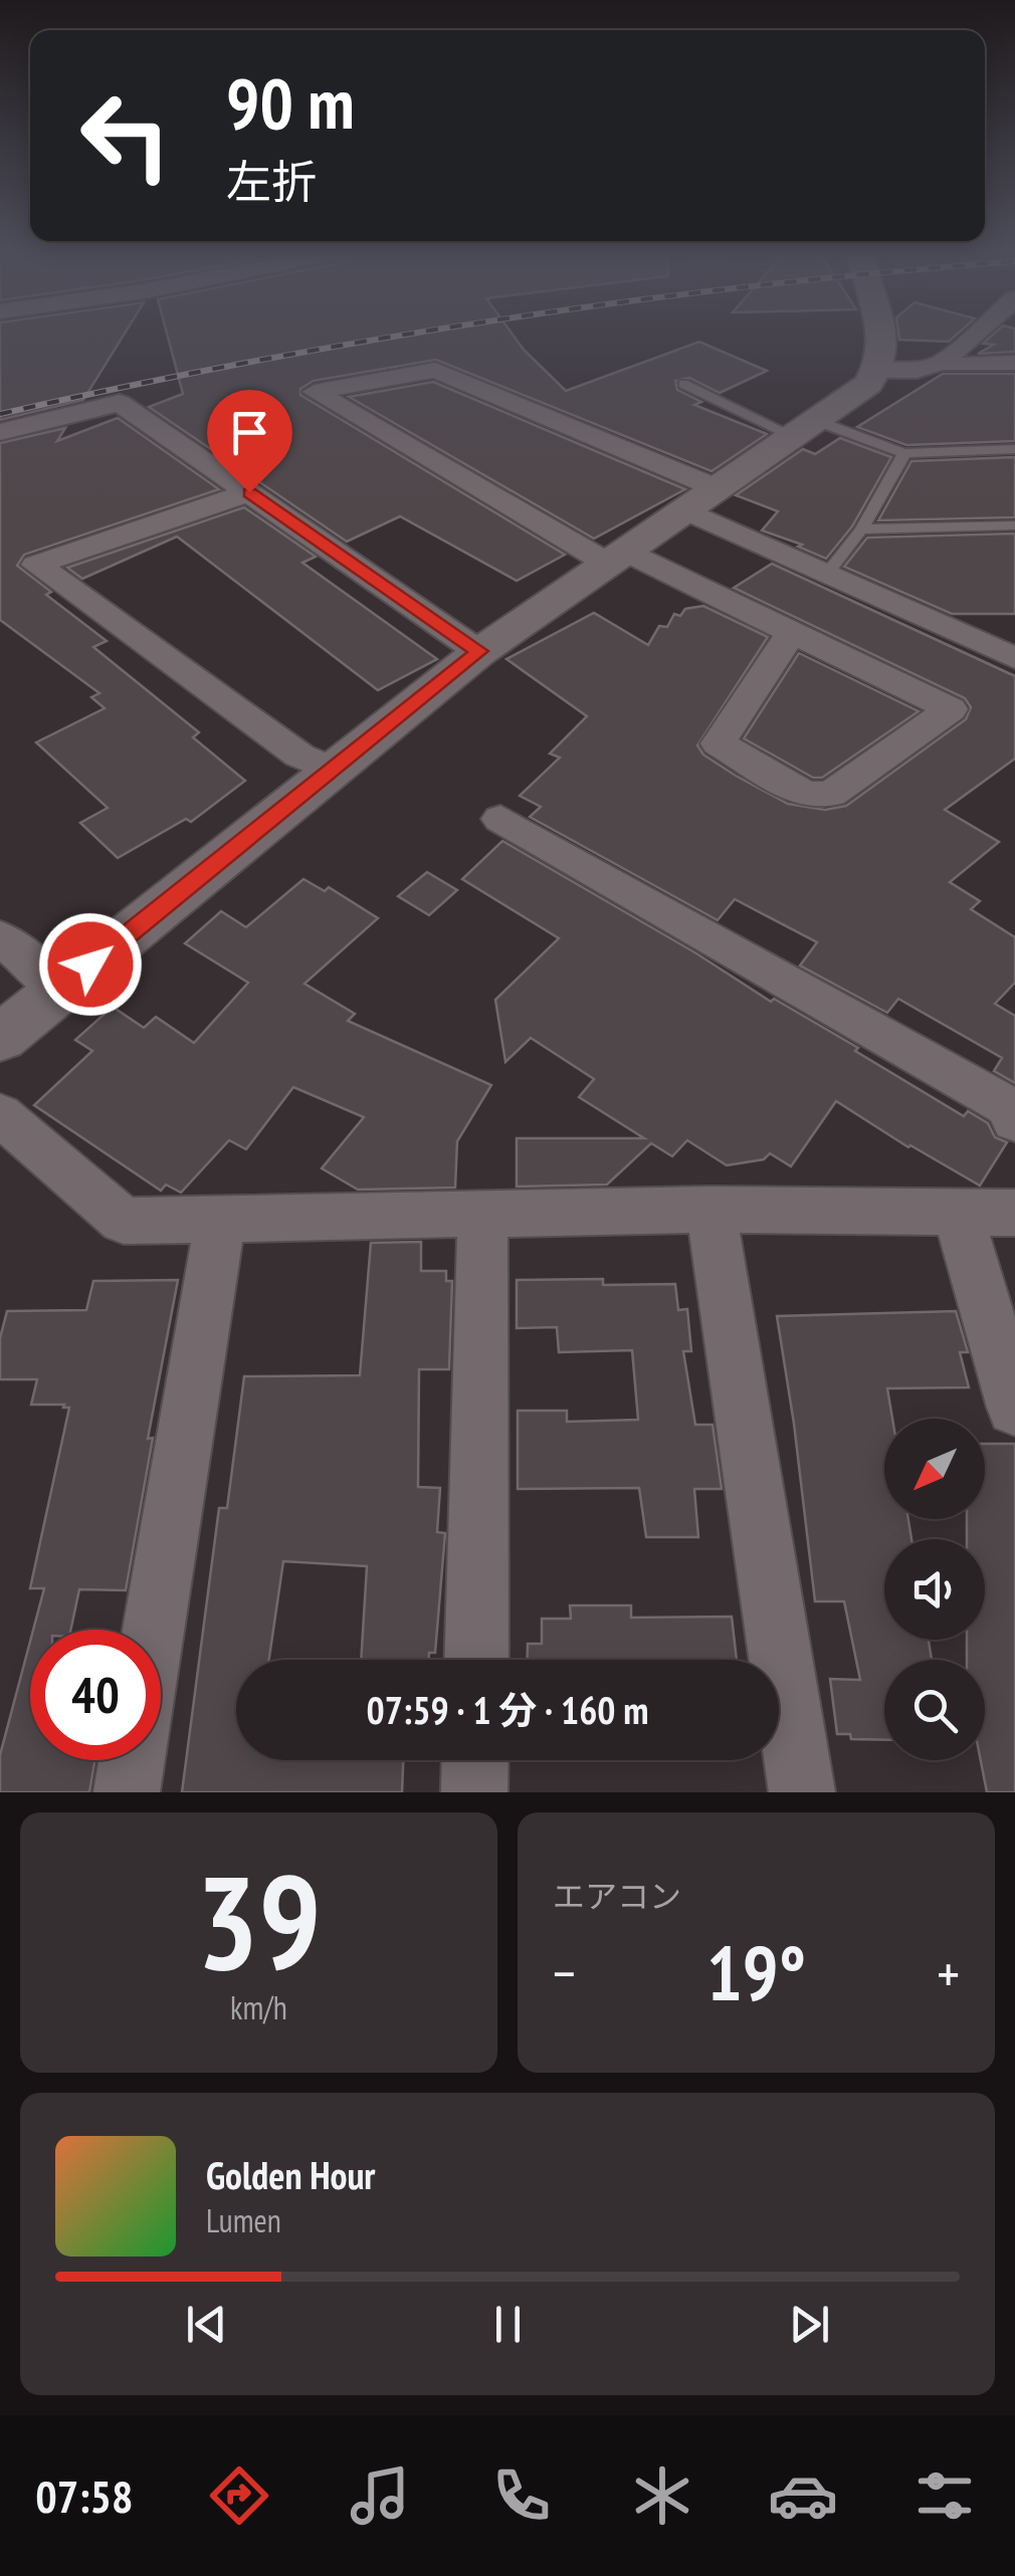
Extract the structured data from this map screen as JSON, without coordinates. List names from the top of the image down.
{
  "north": "bottom left",
  "page": {
    "turn": ["90 m", "左折"],
    "limit": "40",
    "trip": "07:59 · 1 分 · 160 m",
    "tile": [
      ["39", "km/h"],
      "エアコン"
    ],
    "heat": ["−", "19°", "+"],
    "song": ["Golden Hour", "Lumen"],
    "tabs": "07:58"
  }
}
